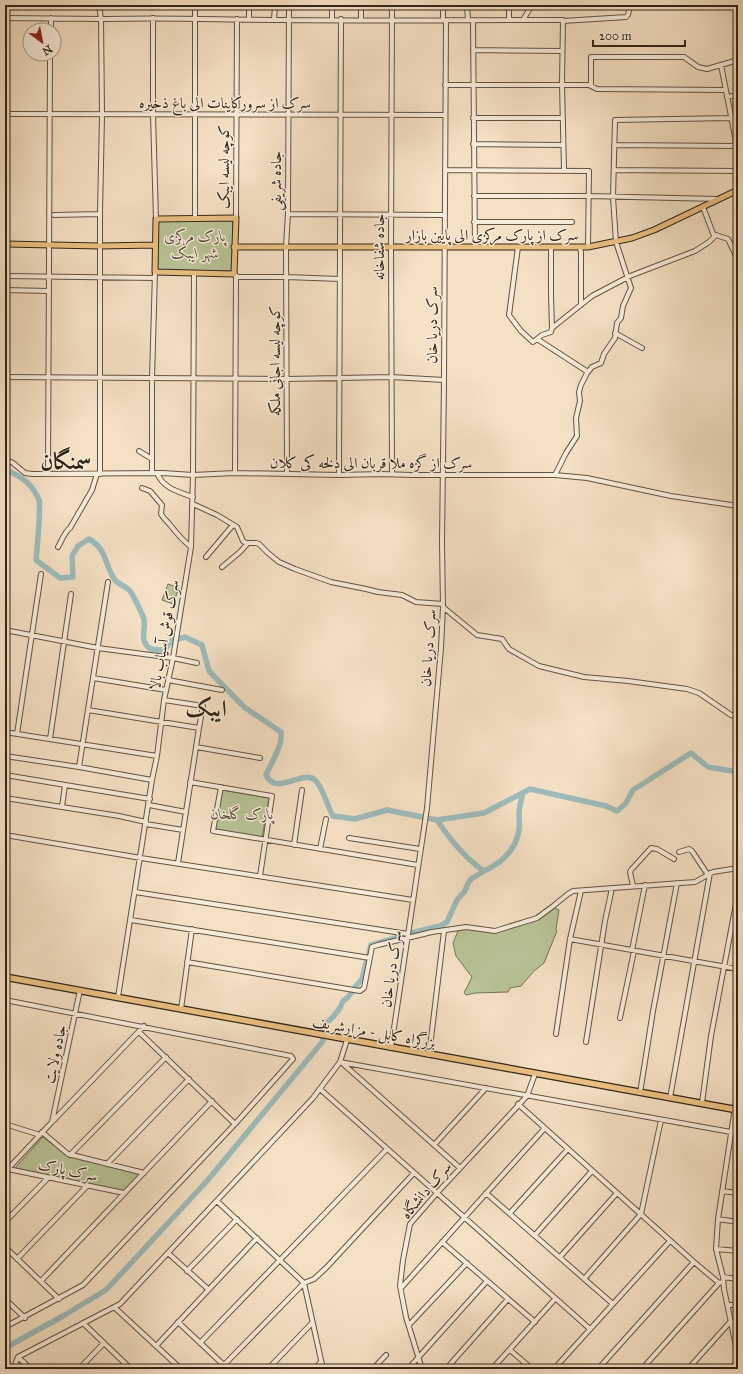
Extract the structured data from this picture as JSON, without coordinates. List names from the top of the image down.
{
  "streets": {
    "highway": ["بزرگراه کابل - مزارشریف"],
    "main road": ["سرک از پارک مرکزی الی پایین بازار"],
    "street": [
      "سرک از سرورکاینات الی باغ ذخیره",
      "کوچه لیسه ایبک",
      "جاده شریفی",
      "جاده شفاخانه",
      "سرک دریا خان",
      "کوچه لیسه اجانی ملکه",
      "سرک از گزه ملا قربان الی دلخه کی کلان",
      "سرک قوش آسیاب بالا",
      "جاده ولایت",
      "سرک پارک",
      "سرک دانشگاه"
    ]
  },
  "crossings": [
    ["سرک از سرورکاینات الی باغ ذخیره", "کوچه لیسه ایبک"],
    ["سرک از سرورکاینات الی باغ ذخیره", "جاده شریفی"],
    ["سرک از سرورکاینات الی باغ ذخیره", "جاده شفاخانه"],
    ["سرک از سرورکاینات الی باغ ذخیره", "سرک دریا خان"],
    ["جاده شریفی", "سرک از پارک مرکزی الی پایین بازار"],
    ["جاده شریفی", "کوچه لیسه اجانی ملکه"],
    ["سرک از پارک مرکزی الی پایین بازار", "جاده شفاخانه"],
    ["سرک از پارک مرکزی الی پایین بازار", "سرک دریا خان"],
    ["سرک از پارک مرکزی الی پایین بازار", "کوچه لیسه اجانی ملکه"],
    ["جاده شفاخانه", "سرک از گزه ملا قربان الی دلخه کی کلان"],
    ["سرک دریا خان", "سرک از گزه ملا قربان الی دلخه کی کلان"],
    ["سرک دریا خان", "بزرگراه کابل - مزارشریف"],
    ["کوچه لیسه اجانی ملکه", "سرک از گزه ملا قربان الی دلخه کی کلان"],
    ["سرک از گزه ملا قربان الی دلخه کی کلان", "سرک قوش آسیاب بالا"],
    ["سرک قوش آسیاب بالا", "بزرگراه کابل - مزارشریف"],
    ["بزرگراه کابل - مزارشریف", "جاده ولایت"],
    ["بزرگراه کابل - مزارشریف", "سرک دانشگاه"],
    ["جاده ولایت", "سرک پارک"]
  ],
  "districts": ["سمنگان", "ایبک"],
  "parks": ["پارک مرکزی شهر ایبک", "پارک گلخان"],
  "scale_bar": "200 m",
  "north": "bottom right"
}
